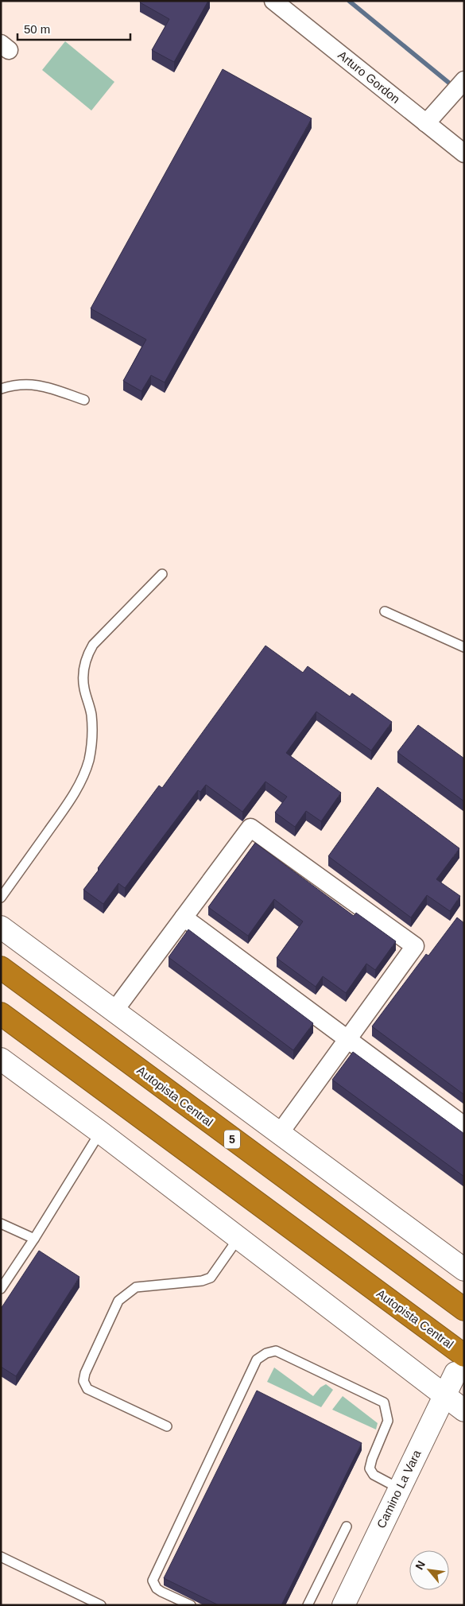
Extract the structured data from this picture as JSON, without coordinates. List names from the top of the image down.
{
  "streets": {
    "highway": ["Autopista Central", "5"],
    "street": ["Arturo Gordon", "Camino La Vara"]
  },
  "crossings": [
    ["Autopista Central", "Camino La Vara"]
  ],
  "scale_bar": "50 m",
  "north": "top left"
}
